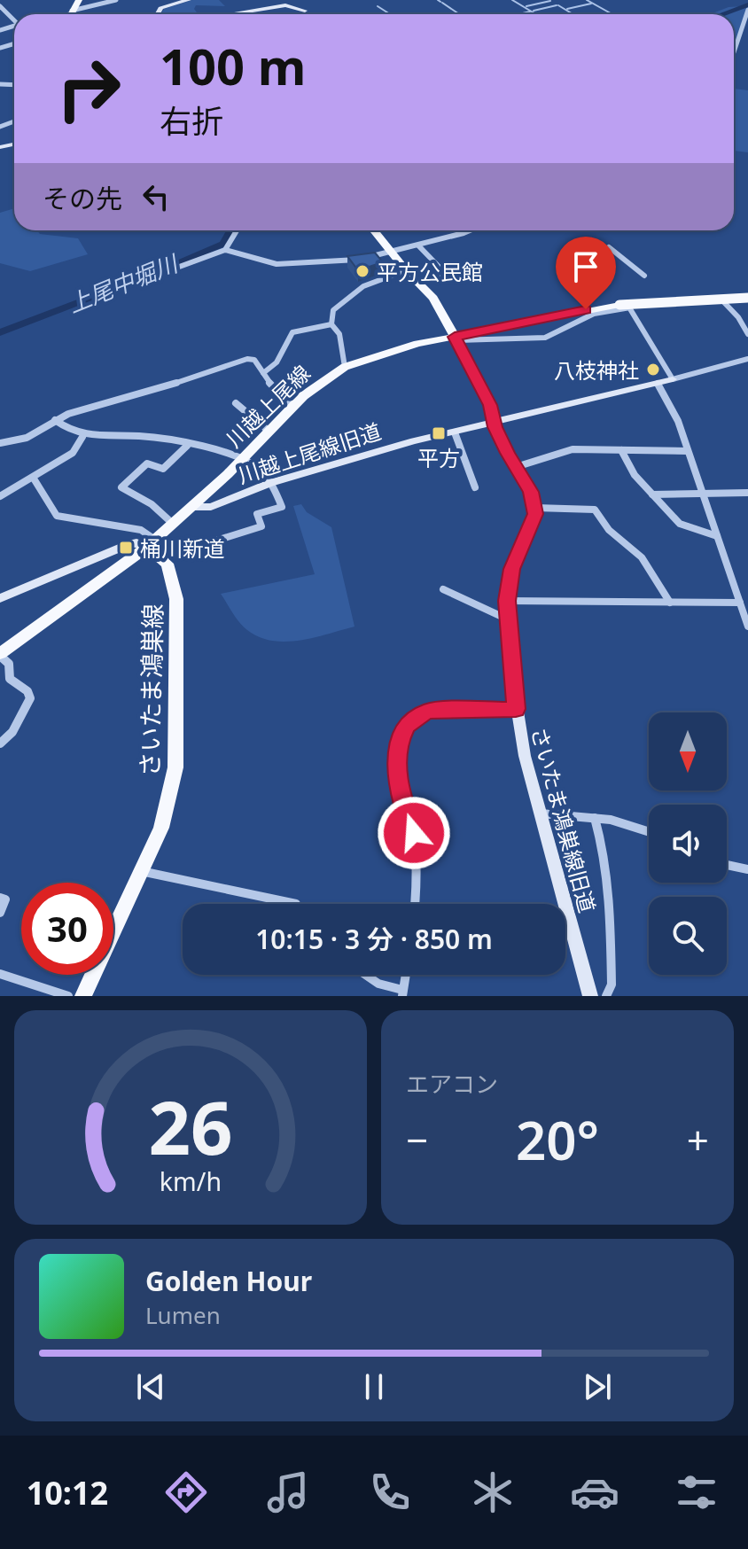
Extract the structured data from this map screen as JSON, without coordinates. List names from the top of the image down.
{
  "streets": {
    "main road": ["川越上尾線", "さいたま鴻巣線"],
    "street": ["川越上尾線旧道", "さいたま鴻巣線旧道"]
  },
  "crossings": [
    ["川越上尾線", "川越上尾線旧道"]
  ],
  "water": ["上尾中堀川"],
  "places": {
    "other": ["平方公民館", "八枝神社"],
    "transit": ["平方", "桶川新道"]
  },
  "north": "bottom",
  "page": {
    "turn": ["100 m", "右折"],
    "then": "その先",
    "limit": "30",
    "trip": "10:15 · 3 分 · 850 m",
    "tile": "エアコン",
    "heat": ["−", "20°", "+"],
    "song": ["Golden Hour", "Lumen"],
    "tabs": "10:12",
    "gauge": ["26", "km/h"]
  }
}
